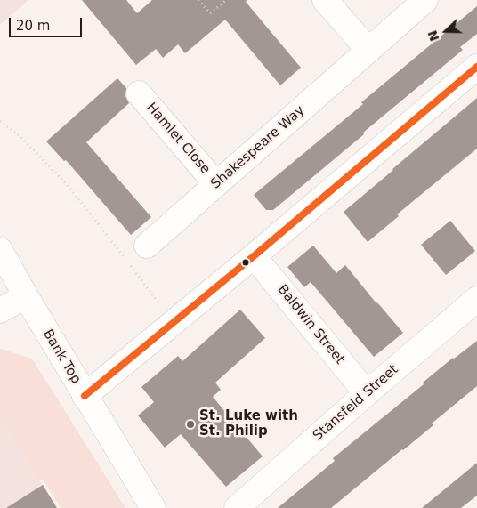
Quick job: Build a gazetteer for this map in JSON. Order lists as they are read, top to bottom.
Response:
{
  "streets": {
    "street": [
      "Hamlet Close",
      "Shakespeare Way",
      "Baldwin Street",
      "Bank Top",
      "Stansfeld Street"
    ]
  },
  "crossings": [
    ["Hamlet Close", "Shakespeare Way"],
    ["Baldwin Street", "Stansfeld Street"]
  ],
  "places": ["St. Luke with St. Philip"],
  "scale_bar": "20 m",
  "north": "left"
}
